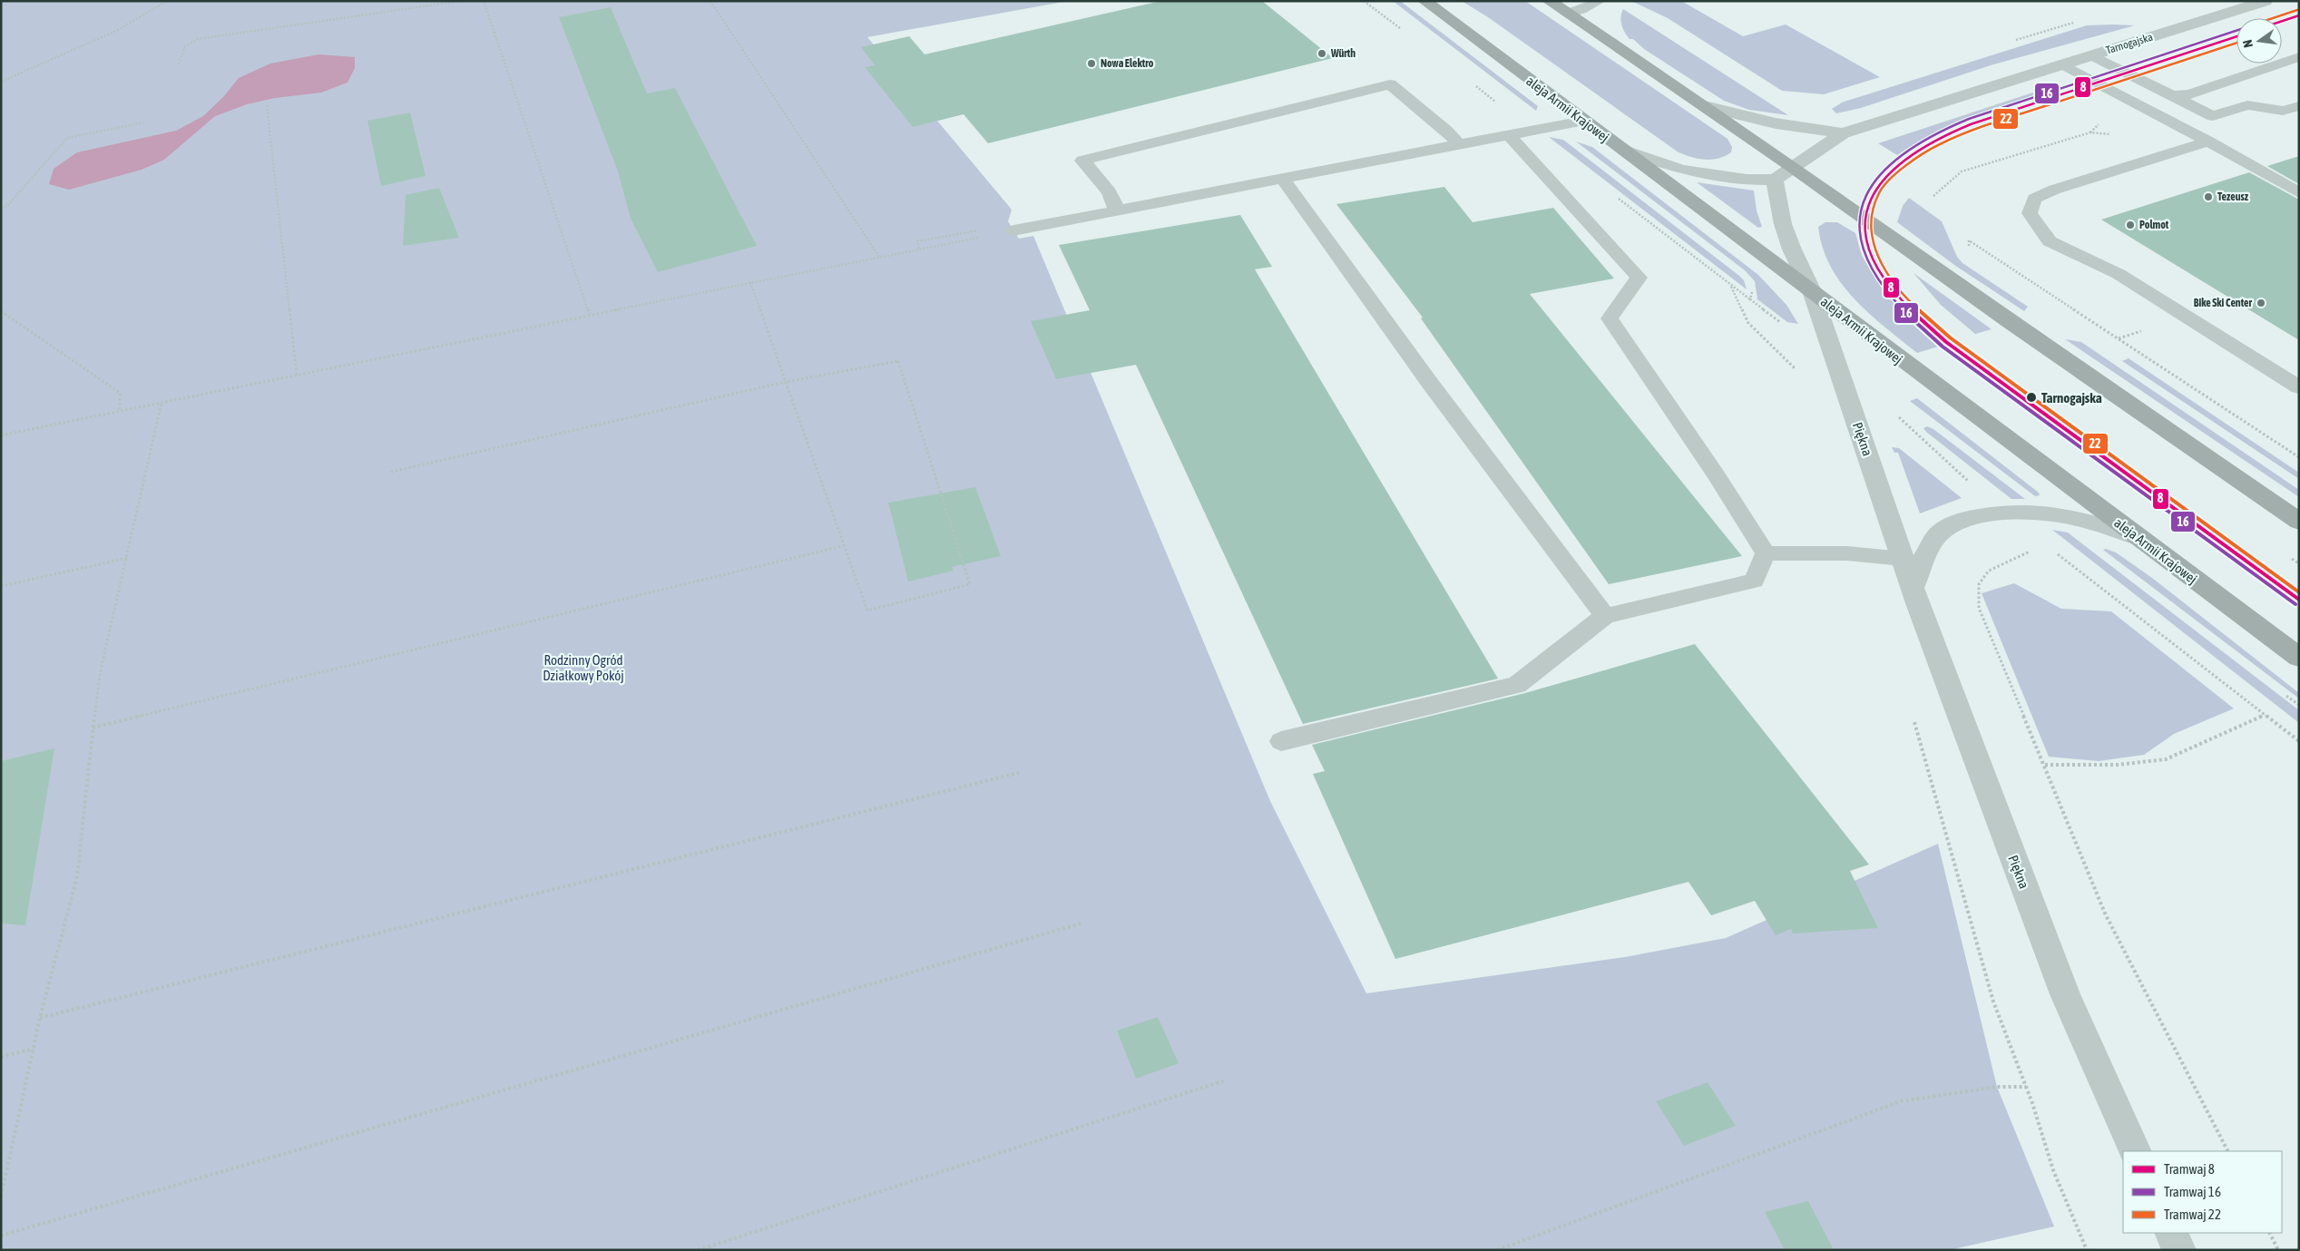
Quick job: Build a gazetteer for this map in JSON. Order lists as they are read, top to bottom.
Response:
{
  "streets": {
    "main road": ["aleja Armii Krajowej"],
    "street": ["Tarnogajska", "Piękna"]
  },
  "crossings": [
    ["Tarnogajska", "Piękna"],
    ["aleja Armii Krajowej", "Piękna"]
  ],
  "parks": ["Rodzinny Ogród Działkowy Pokój"],
  "places": [
    "Würth",
    "Nowa Elektro",
    "Tezeusz",
    "Polmot",
    "Bike Ski Center",
    "Tarnogajska"
  ],
  "lines": ["tram line 22", "tram line 8", "tram line 16"],
  "legend": ["Tramwaj 8", "Tramwaj 16", "Tramwaj 22"],
  "north": "left"
}
